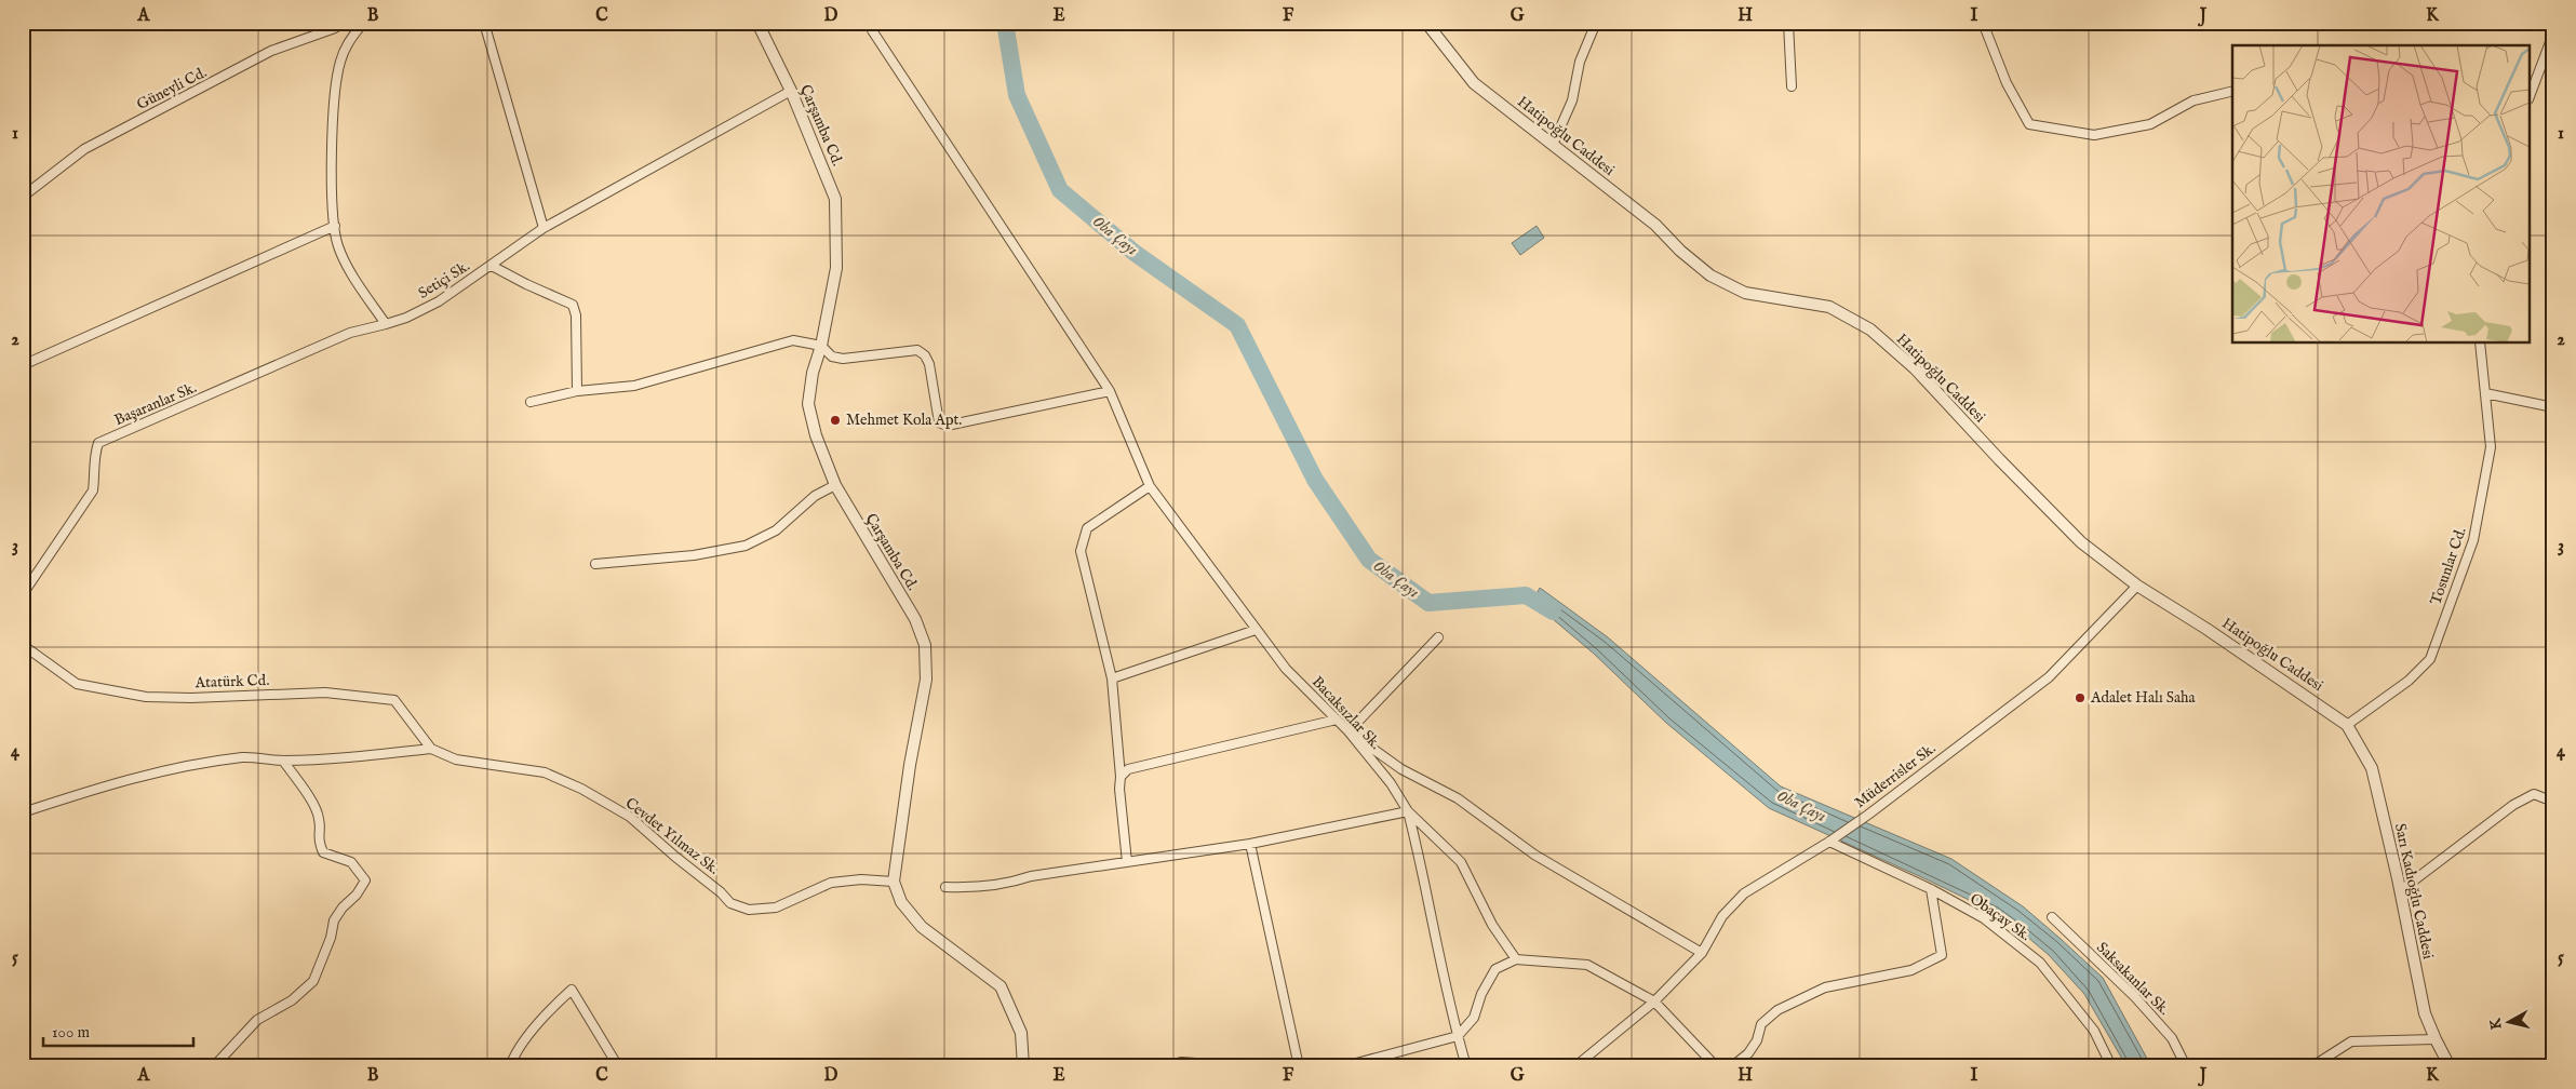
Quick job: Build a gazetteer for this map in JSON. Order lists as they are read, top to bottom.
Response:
{
  "streets": {
    "street": [
      "Güneyli Cd.",
      "Çarşamba Cd.",
      "Hatipoğlu Caddesi",
      "Setiçi Sk.",
      "Başaranlar Sk.",
      "Tosunlar Cd.",
      "Atatürk Cd.",
      "Bacaksızlar Sk.",
      "Müderrisler Sk.",
      "Cevdet Yılmaz Sk.",
      "Sarı Kadıoğlu Caddesi",
      "Obaçay Sk.",
      "Saksakanlar Sk."
    ]
  },
  "crossings": [
    ["Çarşamba Cd.", "Setiçi Sk."],
    ["Çarşamba Cd.", "Cevdet Yılmaz Sk."],
    ["Hatipoğlu Caddesi", "Tosunlar Cd."],
    ["Hatipoğlu Caddesi", "Müderrisler Sk."],
    ["Hatipoğlu Caddesi", "Sarı Kadıoğlu Caddesi"],
    ["Setiçi Sk.", "Başaranlar Sk."],
    ["Tosunlar Cd.", "Sarı Kadıoğlu Caddesi"],
    ["Atatürk Cd.", "Cevdet Yılmaz Sk."],
    ["Müderrisler Sk.", "Obaçay Sk."]
  ],
  "water": ["Oba Çayı"],
  "places": ["Mehmet Kola Apt.", "Adalet Halı Saha"],
  "scale_bar": "100 m",
  "north": "left",
  "grid": {
    "columns": [
      "A",
      "B",
      "C",
      "D",
      "E",
      "F",
      "G",
      "H",
      "I",
      "J",
      "K"
    ],
    "rows": [
      "1",
      "2",
      "3",
      "4",
      "5"
    ]
  }
}
